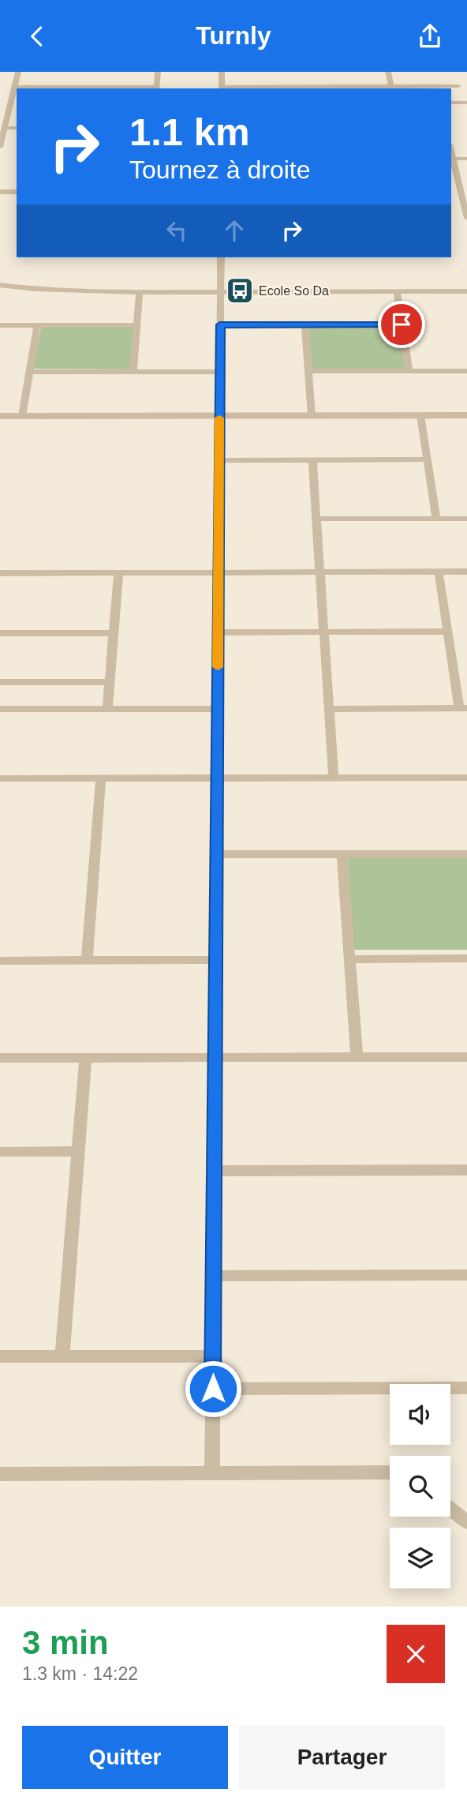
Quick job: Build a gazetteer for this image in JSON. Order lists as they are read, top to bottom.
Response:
{
  "places": {
    "bus stop": ["Ecole So Da"]
  },
  "page": {
    "header": "Turnly",
    "turn": ["1.1 km", "Tournez à droite"],
    "heading": ["3 min", "1.3 km · 14:22"],
    "buttons": ["Quitter", "Partager"]
  }
}
